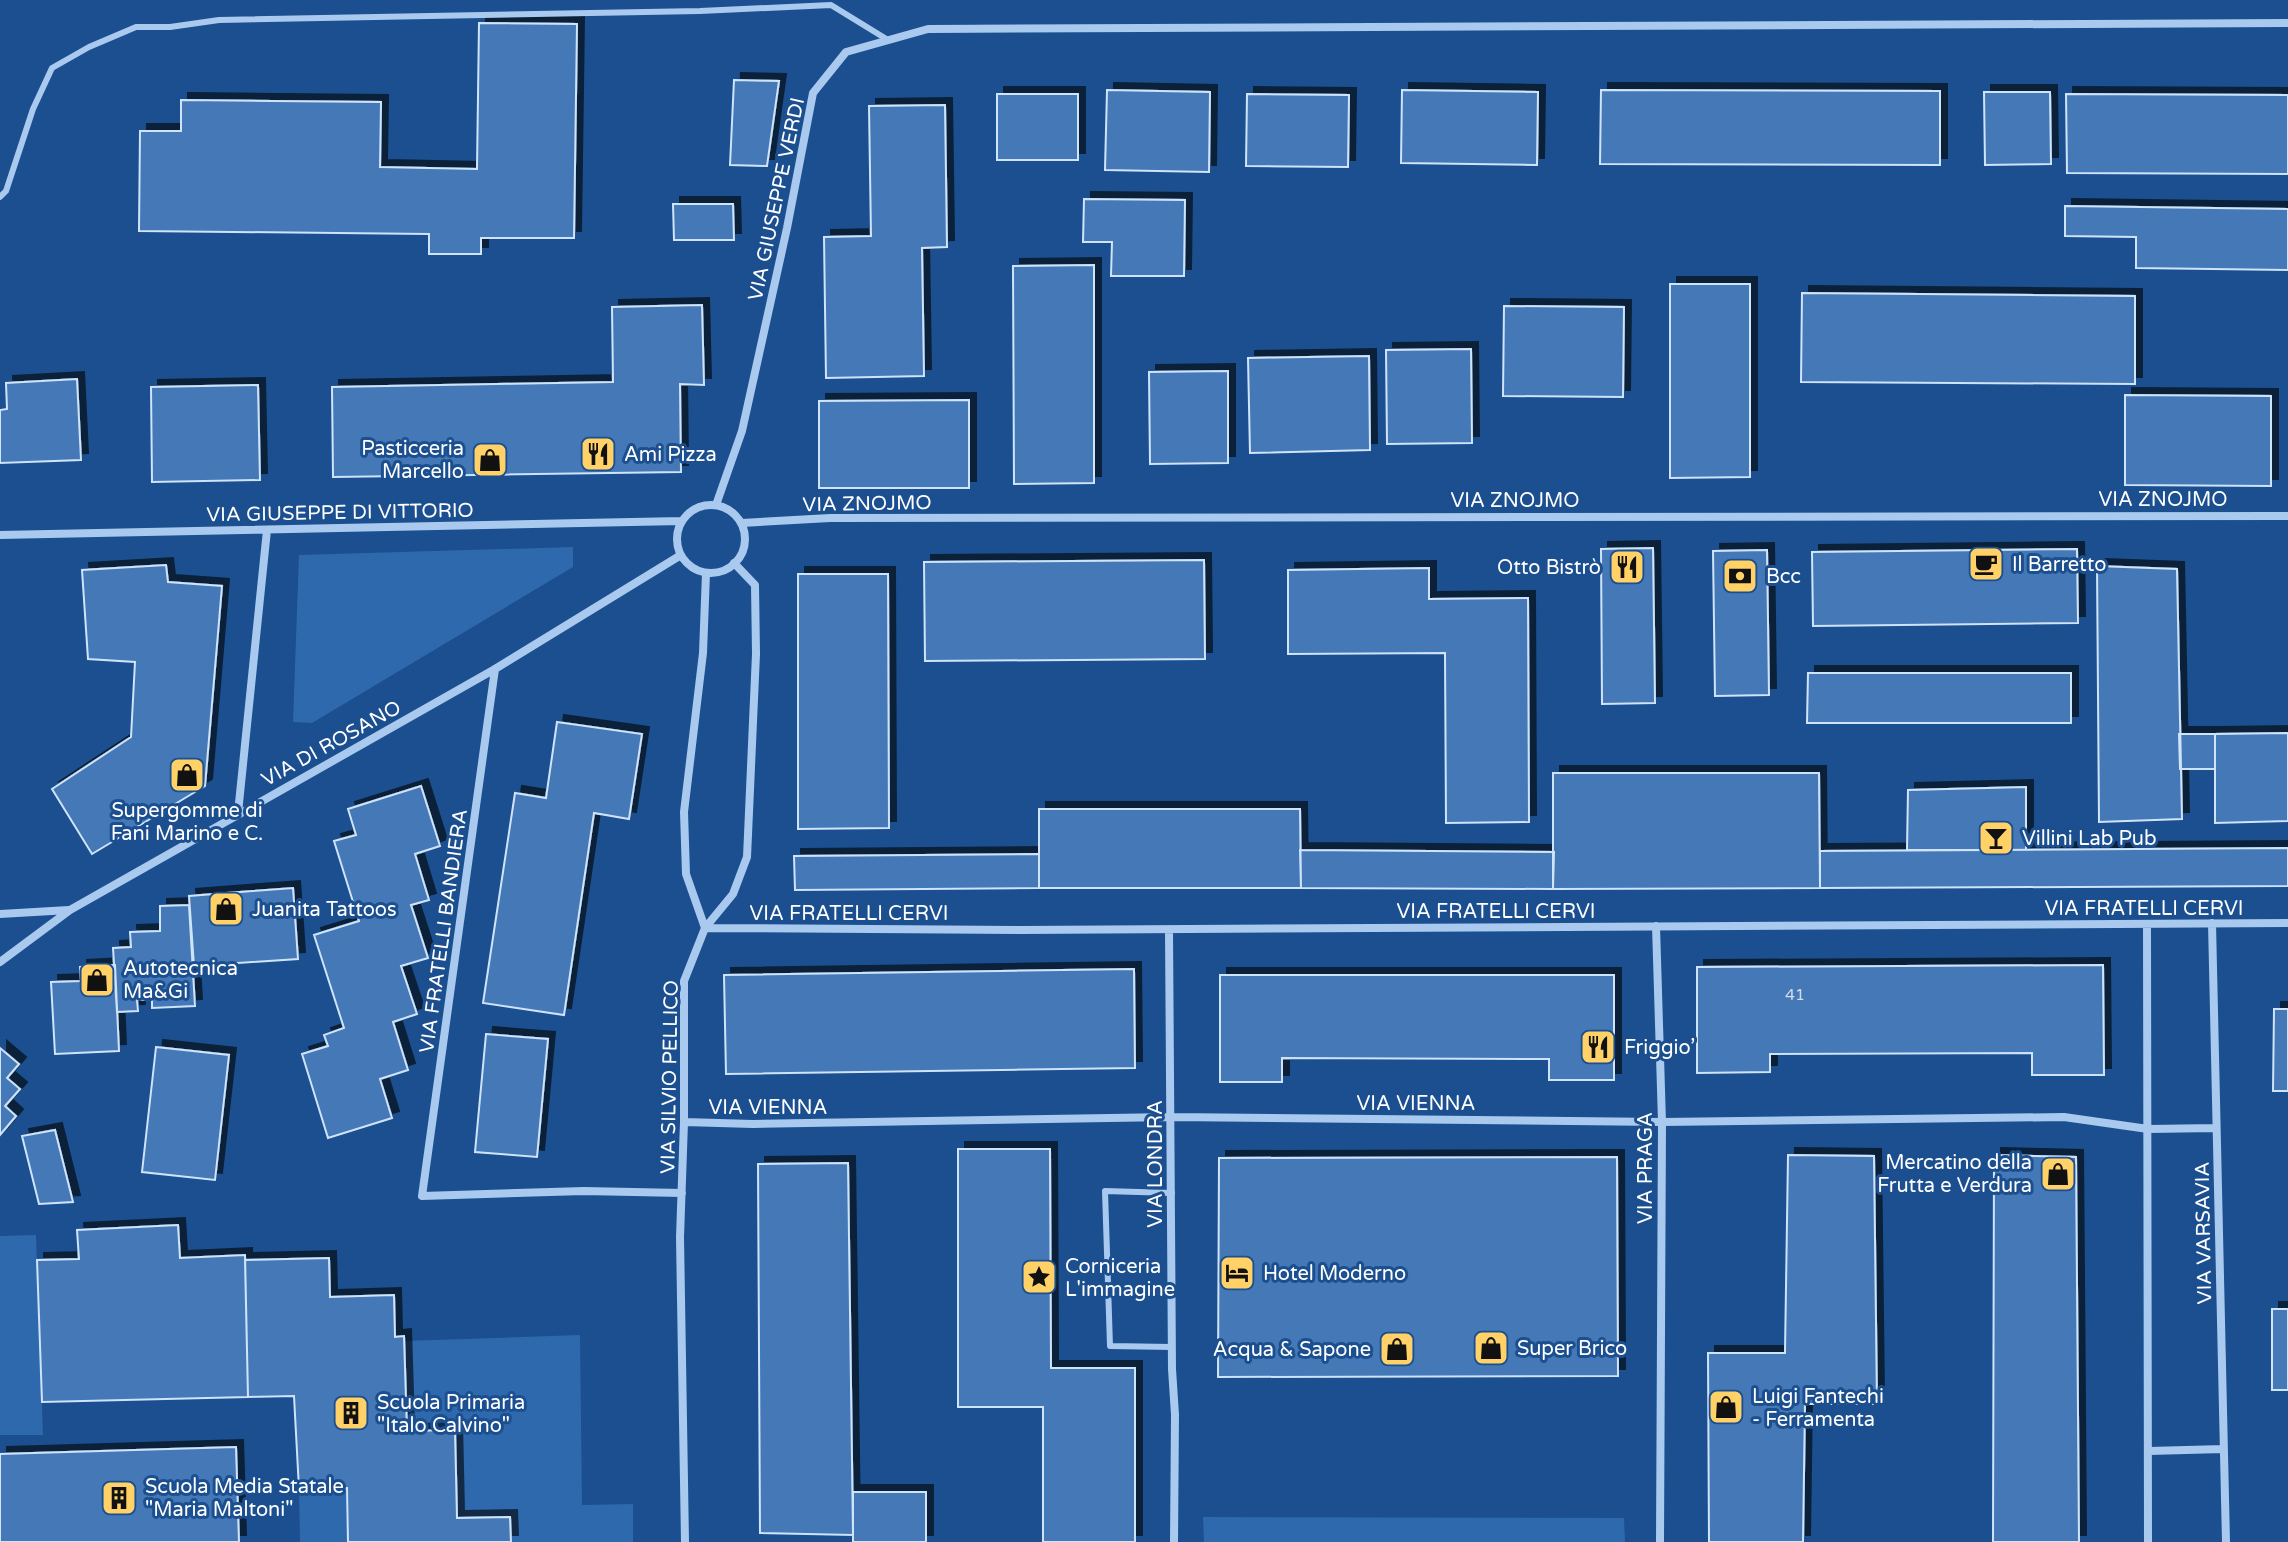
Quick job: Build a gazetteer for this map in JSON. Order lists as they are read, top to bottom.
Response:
{
  "streets": {
    "street": [
      "VIA GIUSEPPE VERDI",
      "VIA ZNOJMO",
      "VIA GIUSEPPE DI VITTORIO",
      "VIA DI ROSANO",
      "VIA FRATELLI CERVI",
      "VIA FRATELLI BANDIERA",
      "VIA SILVIO PELLICO",
      "VIA VIENNA",
      "VIA LONDRA",
      "VIA PRAGA",
      "VIA VARSAVIA"
    ]
  },
  "crossings": [
    ["VIA GIUSEPPE VERDI", "VIA ZNOJMO"],
    ["VIA GIUSEPPE VERDI", "VIA GIUSEPPE DI VITTORIO"],
    ["VIA GIUSEPPE VERDI", "VIA DI ROSANO"],
    ["VIA GIUSEPPE VERDI", "VIA SILVIO PELLICO"],
    ["VIA ZNOJMO", "VIA GIUSEPPE DI VITTORIO"],
    ["VIA ZNOJMO", "VIA DI ROSANO"],
    ["VIA ZNOJMO", "VIA SILVIO PELLICO"],
    ["VIA GIUSEPPE DI VITTORIO", "VIA DI ROSANO"],
    ["VIA GIUSEPPE DI VITTORIO", "VIA SILVIO PELLICO"],
    ["VIA DI ROSANO", "VIA FRATELLI BANDIERA"],
    ["VIA DI ROSANO", "VIA SILVIO PELLICO"],
    ["VIA FRATELLI CERVI", "VIA SILVIO PELLICO"],
    ["VIA FRATELLI CERVI", "VIA LONDRA"],
    ["VIA FRATELLI CERVI", "VIA PRAGA"],
    ["VIA FRATELLI CERVI", "VIA VARSAVIA"],
    ["VIA FRATELLI BANDIERA", "VIA SILVIO PELLICO"],
    ["VIA SILVIO PELLICO", "VIA VIENNA"],
    ["VIA VIENNA", "VIA LONDRA"],
    ["VIA VIENNA", "VIA PRAGA"],
    ["VIA VIENNA", "VIA VARSAVIA"]
  ],
  "places": {
    "restaurant": ["Ami Pizza", "Otto Bistrò", "Friggio’"],
    "shop": [
      "Pasticceria Marcello",
      "Supergomme di Fani Marino e C.",
      "Juanita Tattoos",
      "Autotecnica Ma&Gi",
      "Mercatino della Frutta e Verdura",
      "Super Brico",
      "Acqua & Sapone",
      "Luigi Fantechi - Ferramenta"
    ],
    "cafe": ["Il Barretto"],
    "bank": ["Bcc"],
    "bar": ["Villini Lab Pub"],
    "hotel": ["Hotel Moderno"],
    "place": ["Corniceria L'immagine"],
    "building": ["Scuola Primaria \"Italo Calvino\"", "Scuola Media Statale \"Maria Maltoni\""]
  },
  "house_numbers": ["41"]
}
